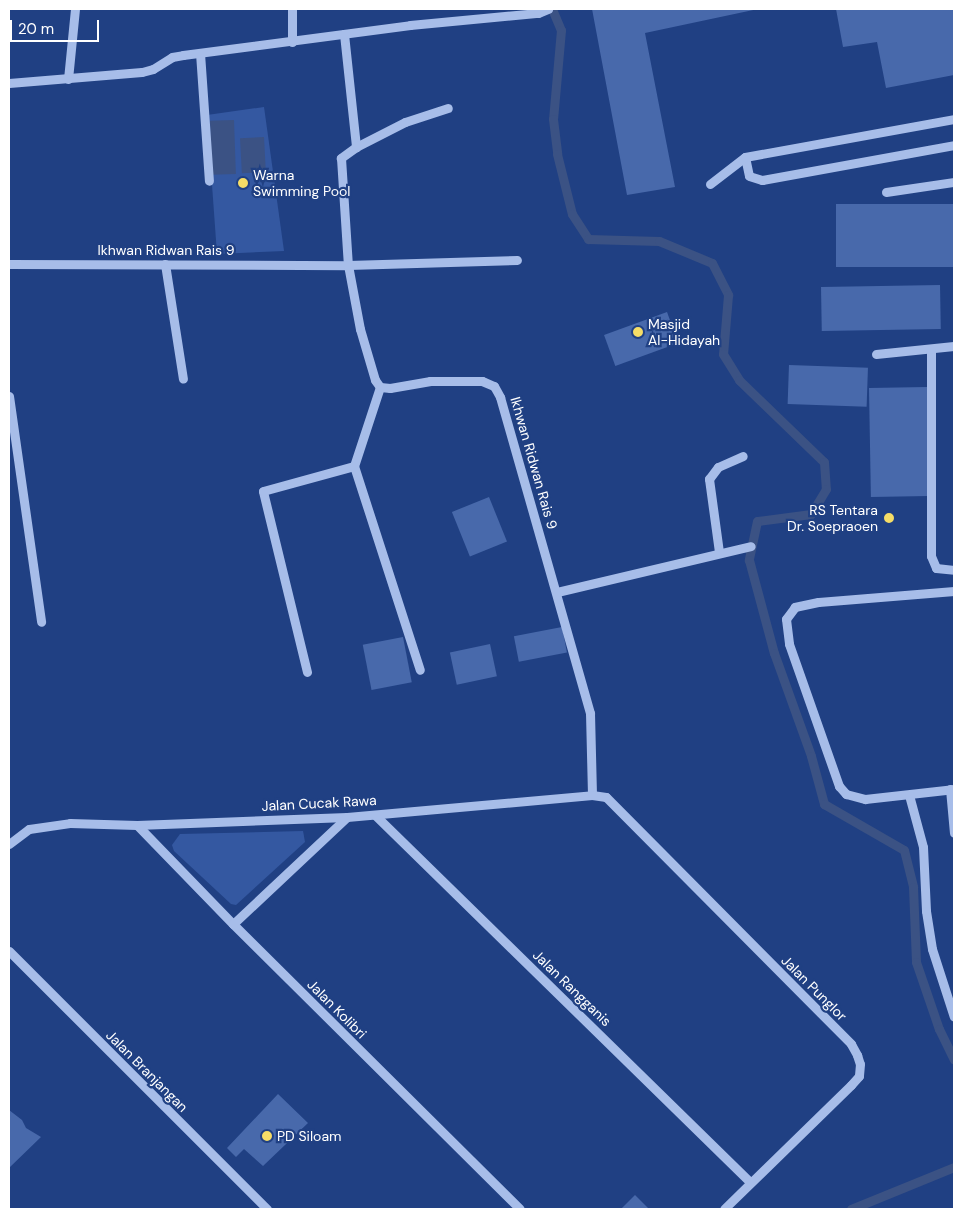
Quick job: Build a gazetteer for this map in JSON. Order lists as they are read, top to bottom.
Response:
{
  "streets": {
    "street": [
      "Ikhwan Ridwan Rais 9",
      "Jalan Cucak Rawa",
      "Jalan Rangganis",
      "Jalan Punglor",
      "Jalan Kolibri",
      "Jalan Branjangan"
    ]
  },
  "crossings": [
    ["Ikhwan Ridwan Rais 9", "Jalan Cucak Rawa"],
    ["Ikhwan Ridwan Rais 9", "Jalan Punglor"],
    ["Jalan Cucak Rawa", "Jalan Rangganis"],
    ["Jalan Cucak Rawa", "Jalan Punglor"],
    ["Jalan Cucak Rawa", "Jalan Kolibri"],
    ["Jalan Rangganis", "Jalan Punglor"]
  ],
  "places": [
    "Warna Swimming Pool",
    "Masjid Al-Hidayah",
    "RS Tentara Dr. Soepraoen",
    "PD Siloam"
  ],
  "scale_bar": "20 m"
}
